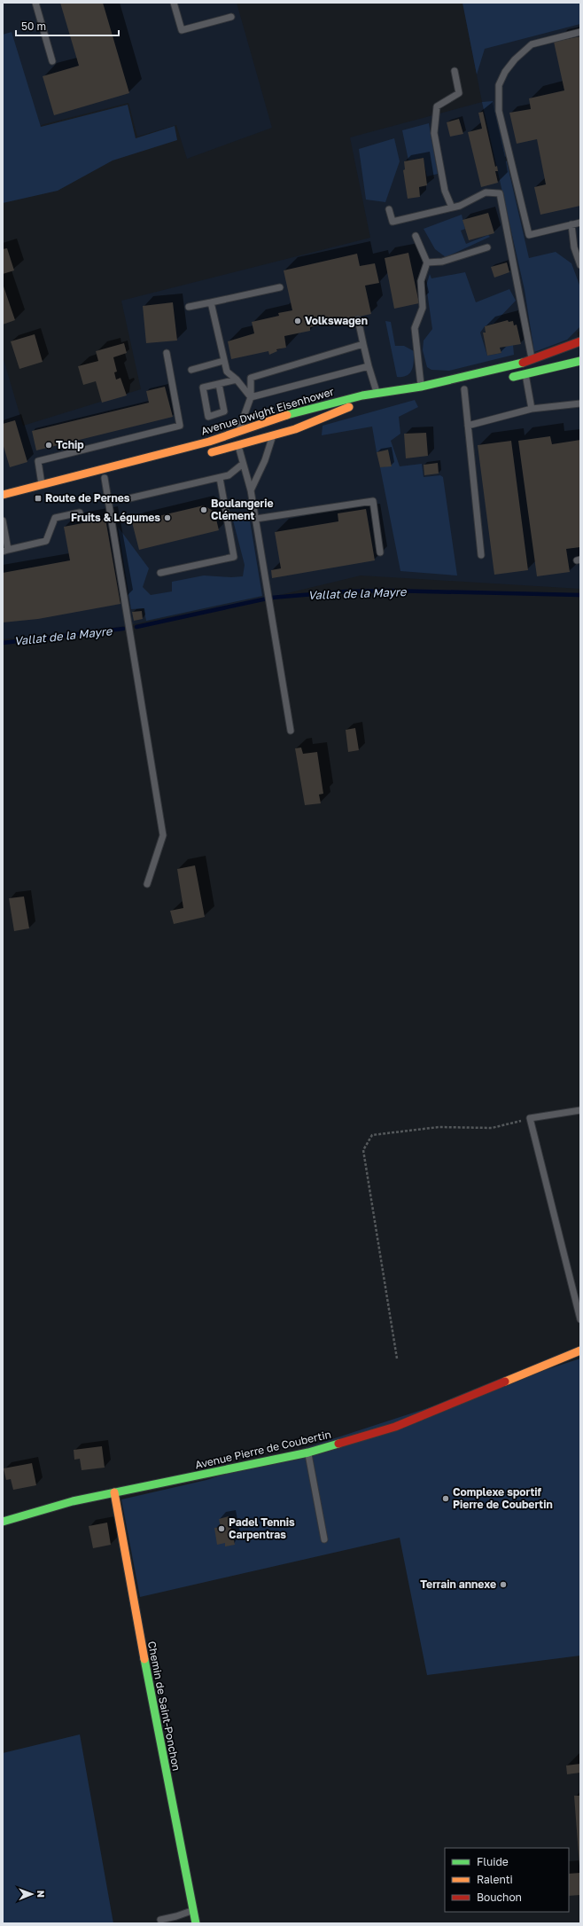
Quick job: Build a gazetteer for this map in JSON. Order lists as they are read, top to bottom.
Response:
{
  "streets": {
    "street": ["Avenue Dwight Eisenhower", "Avenue Pierre de Coubertin", "Chemin de Saint-Ponchon"]
  },
  "crossings": [
    ["Avenue Pierre de Coubertin", "Chemin de Saint-Ponchon"]
  ],
  "water": ["Vallat de la Mayre"],
  "places": {
    "other": [
      "Volkswagen",
      "Tchip",
      "Boulangerie Clément",
      "Fruits & Légumes",
      "Complexe sportif Pierre de Coubertin",
      "Padel Tennis Carpentras",
      "Terrain annexe"
    ],
    "transit": ["Route de Pernes"]
  },
  "legend": ["Fluide", "Ralenti", "Bouchon"],
  "scale_bar": "50 m",
  "north": "right"
}
